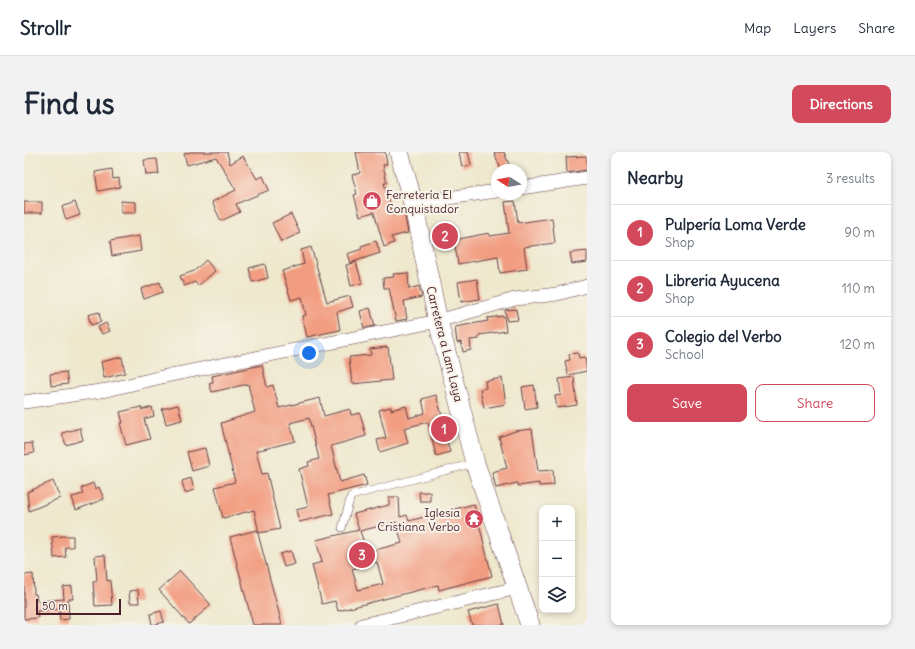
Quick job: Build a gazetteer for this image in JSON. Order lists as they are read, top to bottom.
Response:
{
  "streets": {
    "main road": ["Carretera a Lam Laya"]
  },
  "places": {
    "shop": ["Ferretería El Conquistador"],
    "temple": ["Iglesia Cristiana Verbo"]
  },
  "scale_bar": "50 m",
  "north": "left",
  "page": {
    "header": "Strollr",
    "nav": ["Map", "Layers", "Share"],
    "buttons": [
      "Directions",
      ["Save", "Share"]
    ],
    "title": "Find us",
    "heading": ["Nearby", "3 results"],
    "list": [
      {
        "mark": "1",
        "name": "Pulpería Loma Verde",
        "note": "Shop",
        "value": "90 m"
      },
      {
        "mark": "2",
        "name": "Libreria Ayucena",
        "note": "Shop",
        "value": "110 m"
      },
      {
        "mark": "3",
        "name": "Colegio del Verbo",
        "note": "School",
        "value": "120 m"
      }
    ],
    "pins": ["2", "1", "3"],
    "map_buttons": ["+", "−"],
    "scale": "50 m"
  }
}
